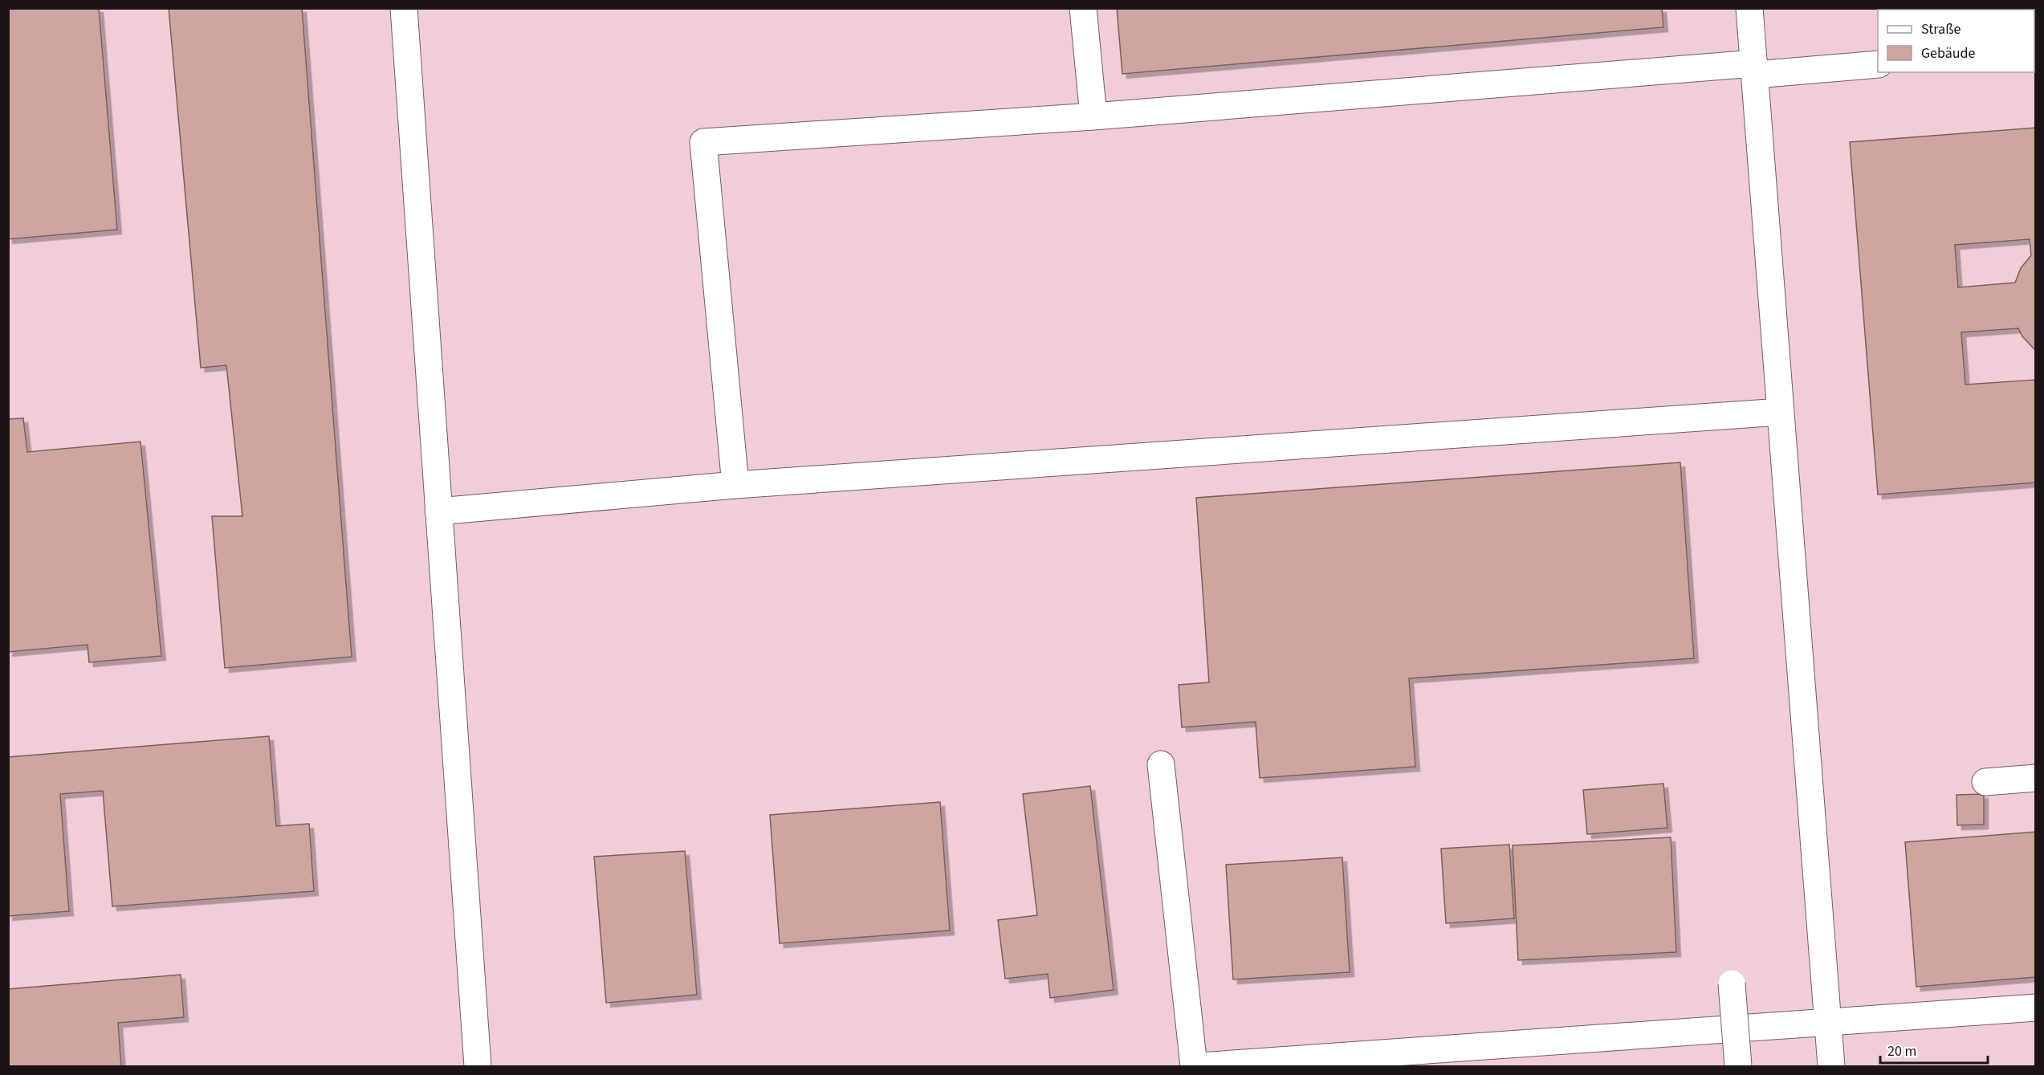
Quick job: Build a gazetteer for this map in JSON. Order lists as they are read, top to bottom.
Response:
{
  "legend": ["Straße", "Gebäude"],
  "scale_bar": "20 m"
}
